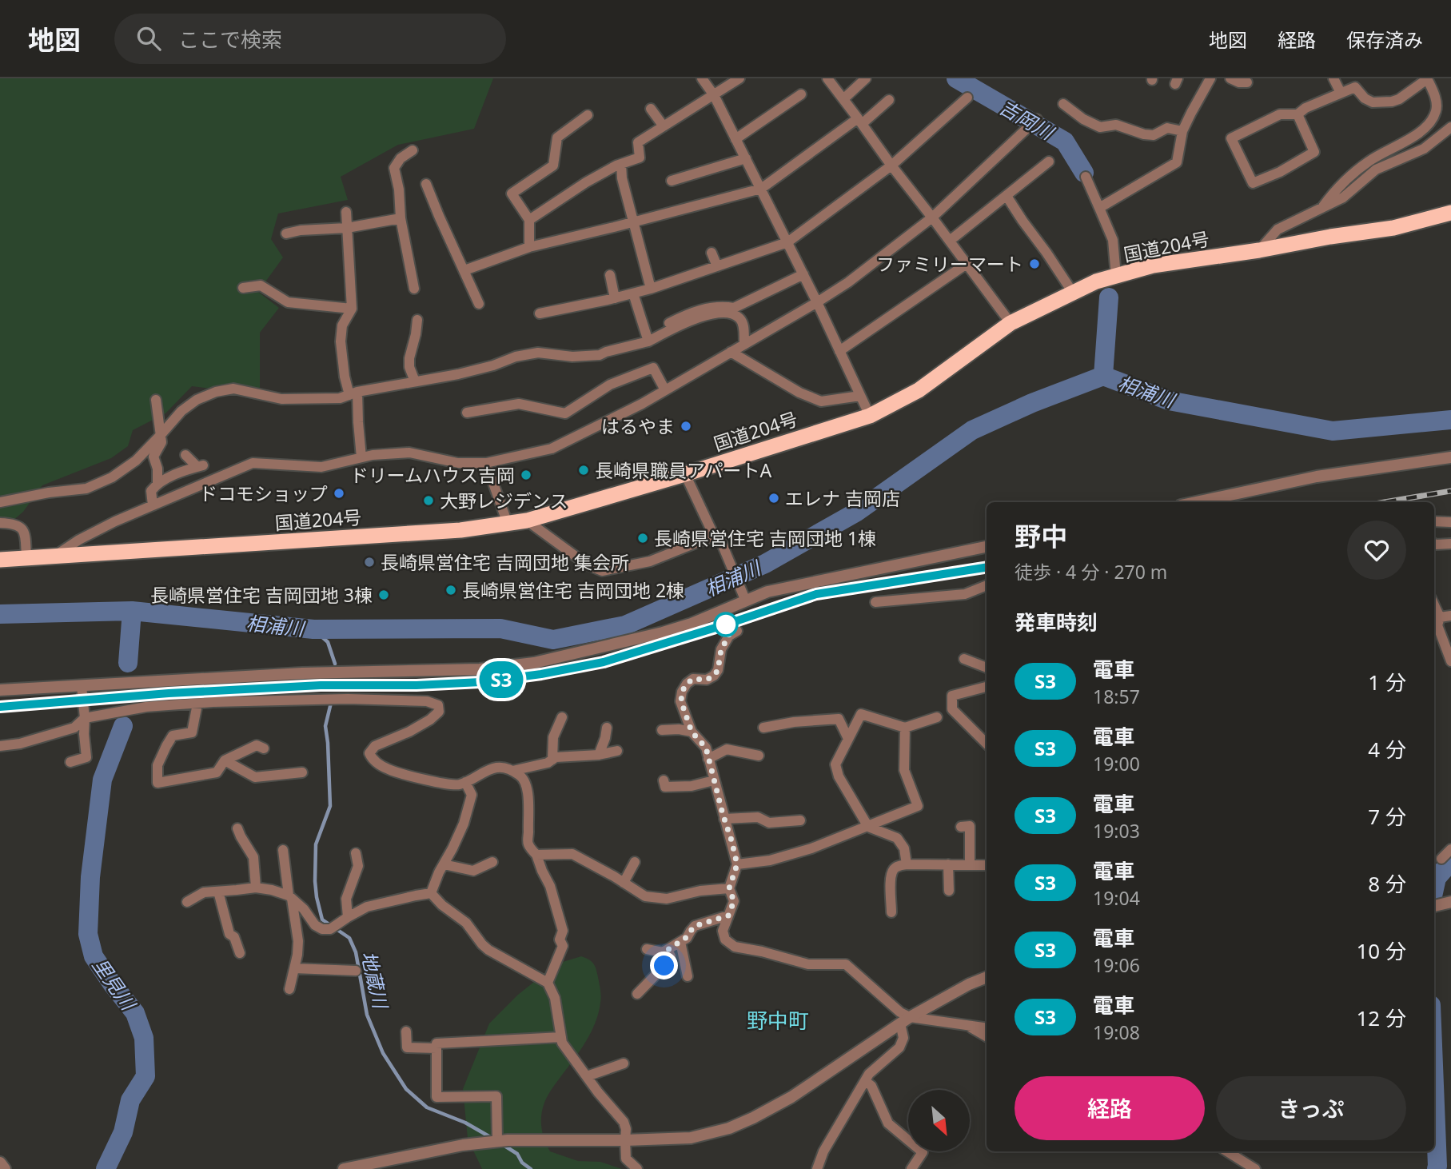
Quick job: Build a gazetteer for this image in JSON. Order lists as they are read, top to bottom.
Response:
{
  "streets": {
    "highway": ["国道204号"]
  },
  "districts": ["野中町"],
  "water": [
    "吉岡川",
    "相浦川",
    "地蔵川",
    "里見川"
  ],
  "places": [
    "ファミリーマート",
    "はるやま",
    "長崎県職員アパートA",
    "ドリームハウス吉岡",
    "ドコモショップ",
    "エレナ 吉岡店",
    "大野レジデンス",
    "長崎県営住宅 吉岡団地 1棟",
    "長崎県営住宅 吉岡団地 集会所",
    "長崎県営住宅 吉岡団地 2棟",
    "長崎県営住宅 吉岡団地 3棟"
  ],
  "north": "bottom right",
  "page": {
    "header": "地図",
    "search": "ここで検索",
    "nav": ["地図", "経路", "保存済み"],
    "on_map": "S3",
    "heading": [
      ["野中", "徒歩 · 4 分 · 270 m"],
      "発車時刻"
    ],
    "list": [
      {
        "mark": "S3",
        "name": "電車",
        "note": "18:57",
        "value": "1 分"
      },
      {
        "mark": "S3",
        "name": "電車",
        "note": "19:00",
        "value": "4 分"
      },
      {
        "mark": "S3",
        "name": "電車",
        "note": "19:03",
        "value": "7 分"
      },
      {
        "mark": "S3",
        "name": "電車",
        "note": "19:04",
        "value": "8 分"
      },
      {
        "mark": "S3",
        "name": "電車",
        "note": "19:06",
        "value": "10 分"
      },
      {
        "mark": "S3",
        "name": "電車",
        "note": "19:08",
        "value": "12 分"
      }
    ],
    "buttons": ["経路", "きっぷ"]
  }
}
